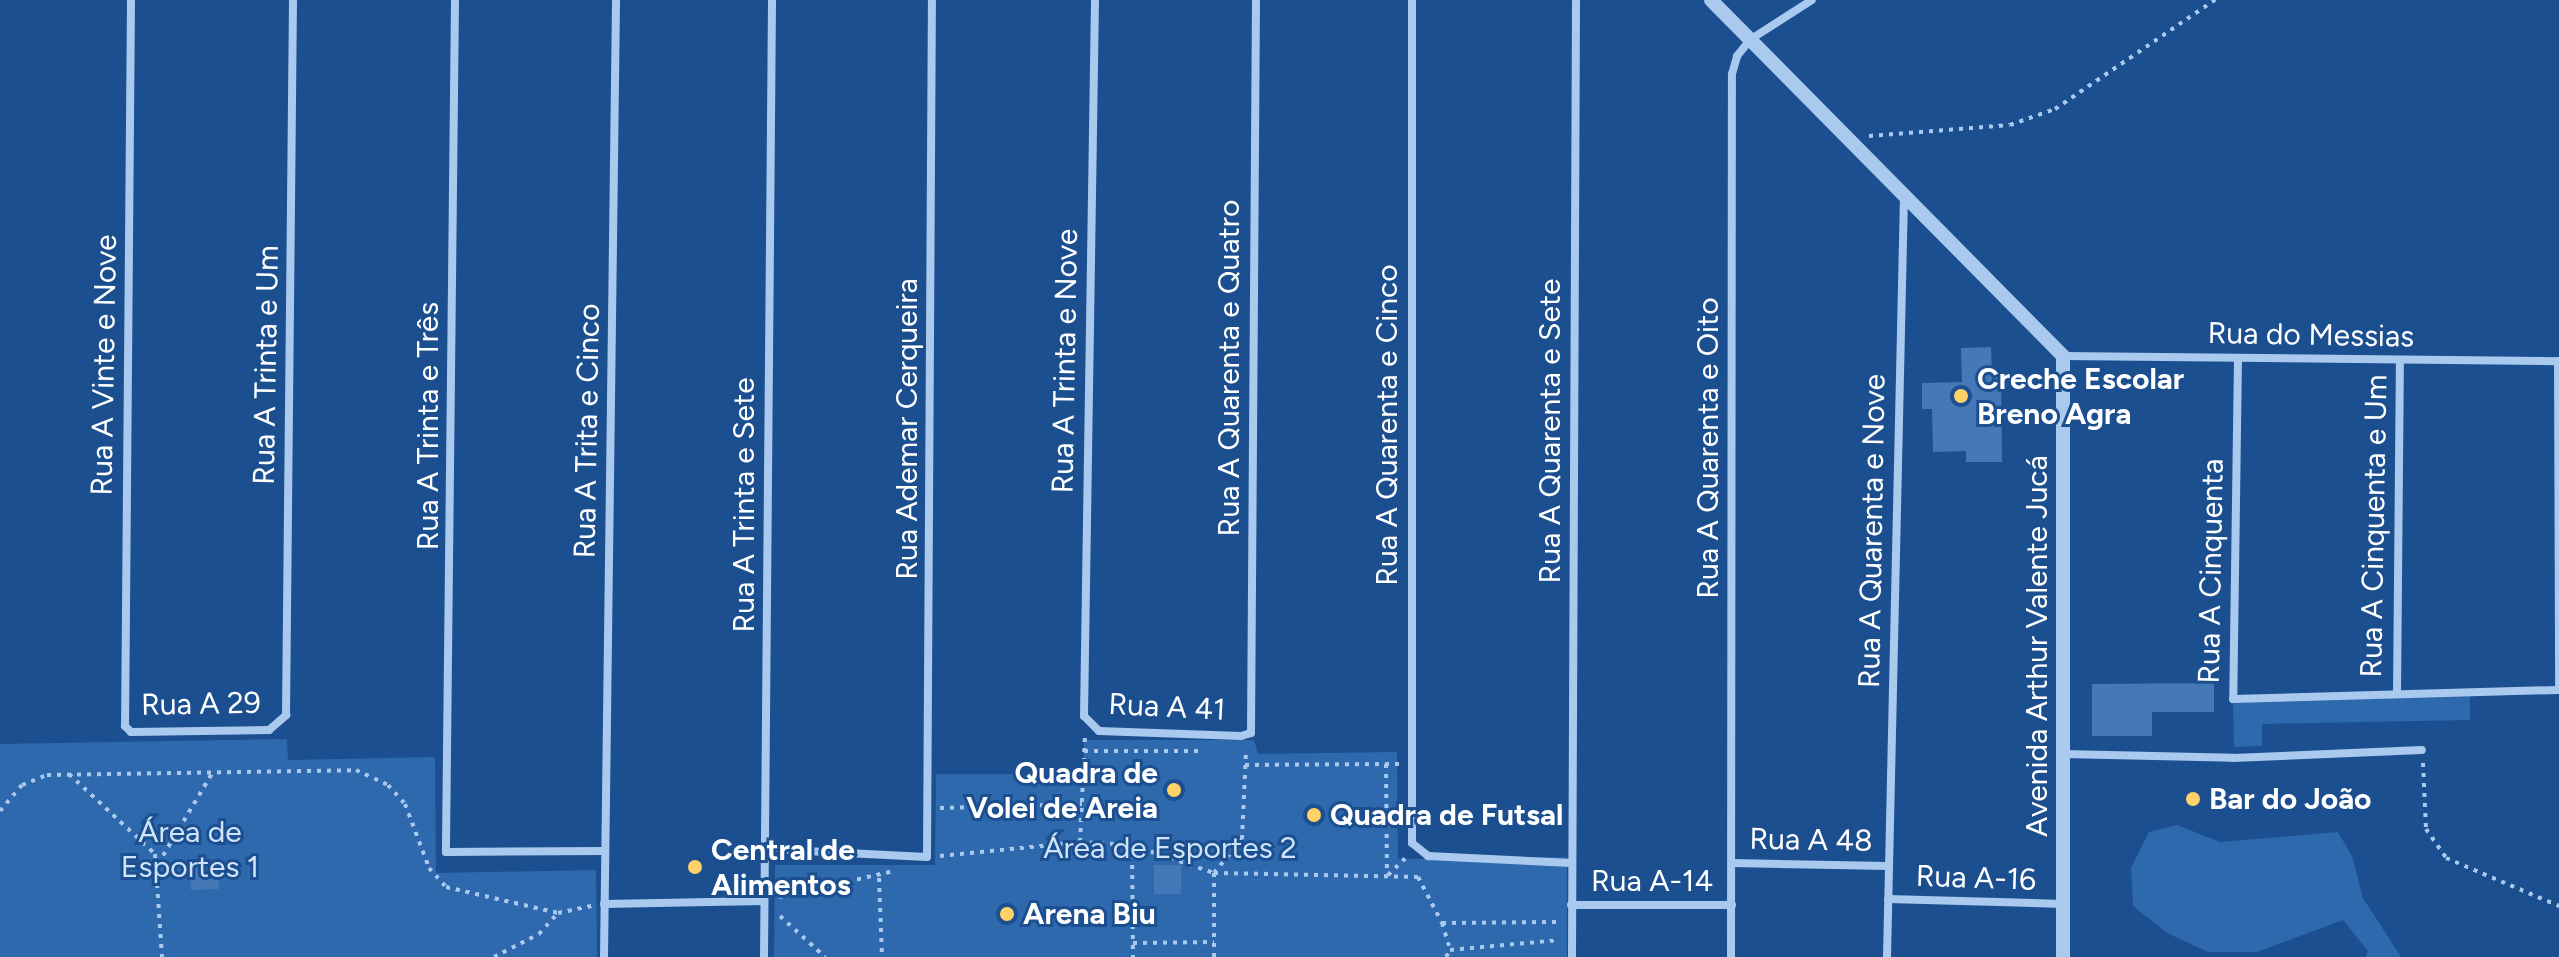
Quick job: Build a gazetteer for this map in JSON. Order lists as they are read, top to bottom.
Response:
{
  "streets": {
    "street": [
      "Rua do Messias",
      "Rua A Trinta e Nove",
      "Rua A Vinte e Nove",
      "Rua A Trinta e Um",
      "Rua A Quarenta e Quatro",
      "Rua A Quarenta e Cinco",
      "Rua A Trinta e Três",
      "Rua Ademar Cerqueira",
      "Rua A Trita e Cinco",
      "Rua A Quarenta e Sete",
      "Rua A Quarenta e Oito",
      "Rua A Trinta e Sete",
      "Rua A Cinquenta e Um",
      "Rua A Quarenta e Nove",
      "Rua A Cinquenta",
      "Avenida Arthur Valente Jucá",
      "Rua A 29",
      "Rua A 41",
      "Rua A 48",
      "Rua A-16",
      "Rua A-14"
    ]
  },
  "crossings": [
    ["Rua do Messias", "Rua A Cinquenta e Um"],
    ["Rua do Messias", "Rua A Cinquenta"],
    ["Rua do Messias", "Avenida Arthur Valente Jucá"],
    ["Rua A Trinta e Nove", "Rua A 41"],
    ["Rua A Vinte e Nove", "Rua A 29"],
    ["Rua A Trinta e Um", "Rua A 29"],
    ["Rua A Quarenta e Quatro", "Rua A 41"],
    ["Rua A Trinta e Três", "Rua A Trita e Cinco"],
    ["Rua A Quarenta e Sete", "Rua A-14"],
    ["Rua A Quarenta e Oito", "Rua A 48"],
    ["Rua A Quarenta e Oito", "Rua A-14"],
    ["Rua A Cinquenta e Um", "Rua A Cinquenta"],
    ["Rua A Quarenta e Nove", "Rua A 48"],
    ["Rua A Quarenta e Nove", "Rua A-16"],
    ["Avenida Arthur Valente Jucá", "Rua A-16"]
  ],
  "parks": ["Área de Esportes 1", "Área de Esportes 2"],
  "places": [
    "Creche Escolar Breno Agra",
    "Quadra de Volei de Areia",
    "Bar do João",
    "Quadra de Futsal",
    "Central de Alimentos",
    "Arena Biu"
  ]
}
